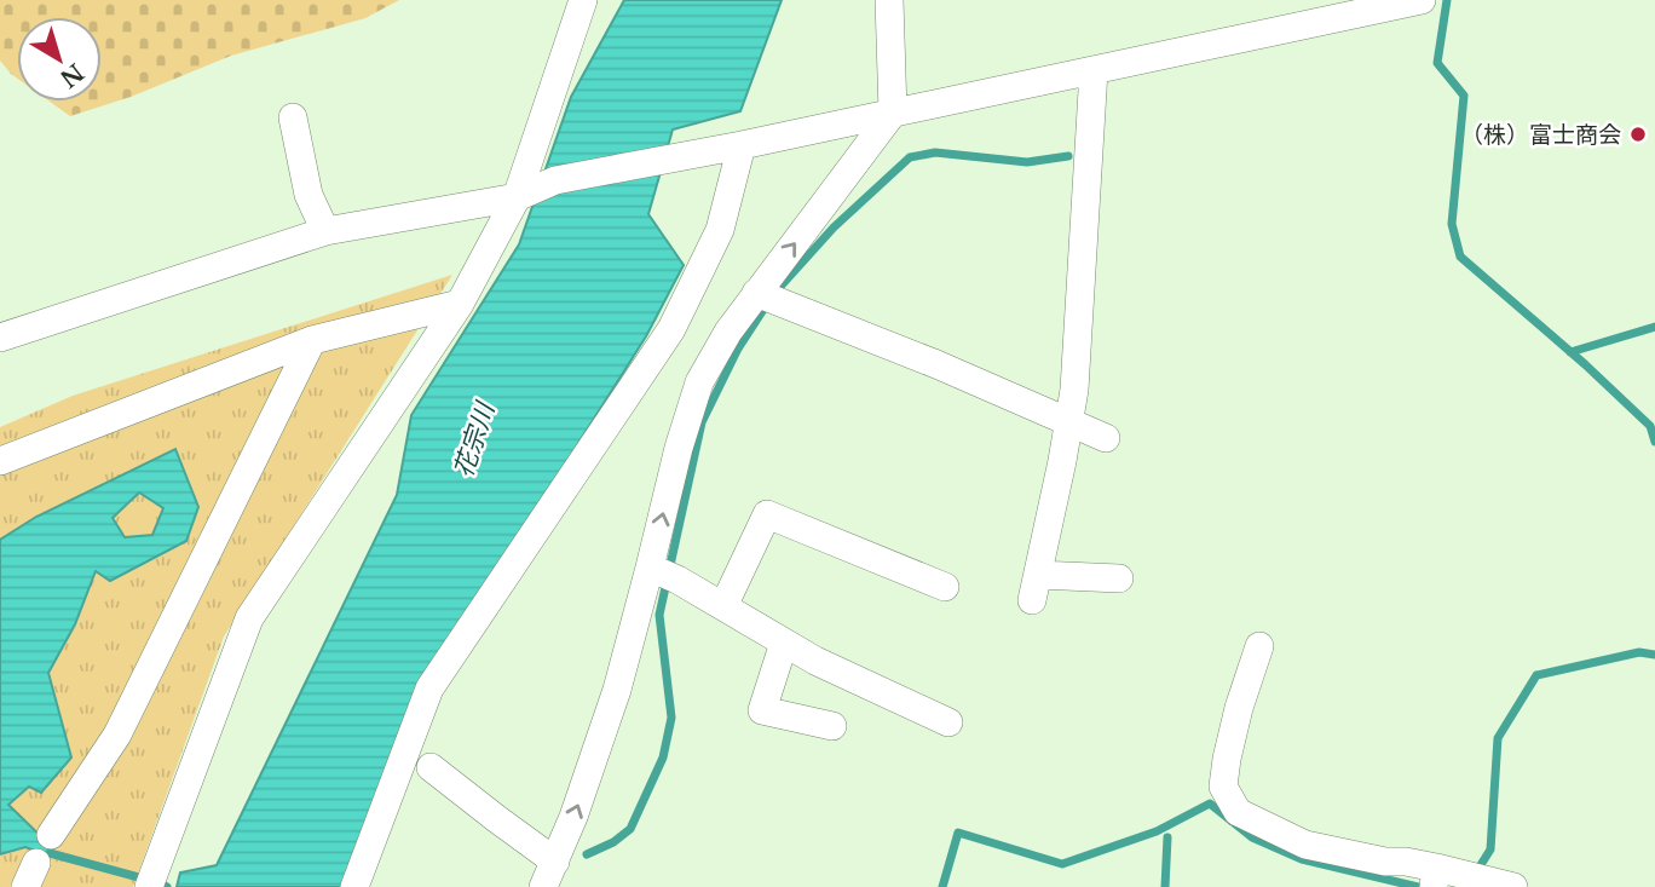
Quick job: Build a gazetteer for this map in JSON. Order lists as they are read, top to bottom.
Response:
{
  "water": ["花宗川"],
  "places": ["（株）富士商会"],
  "north": "bottom right"
}
